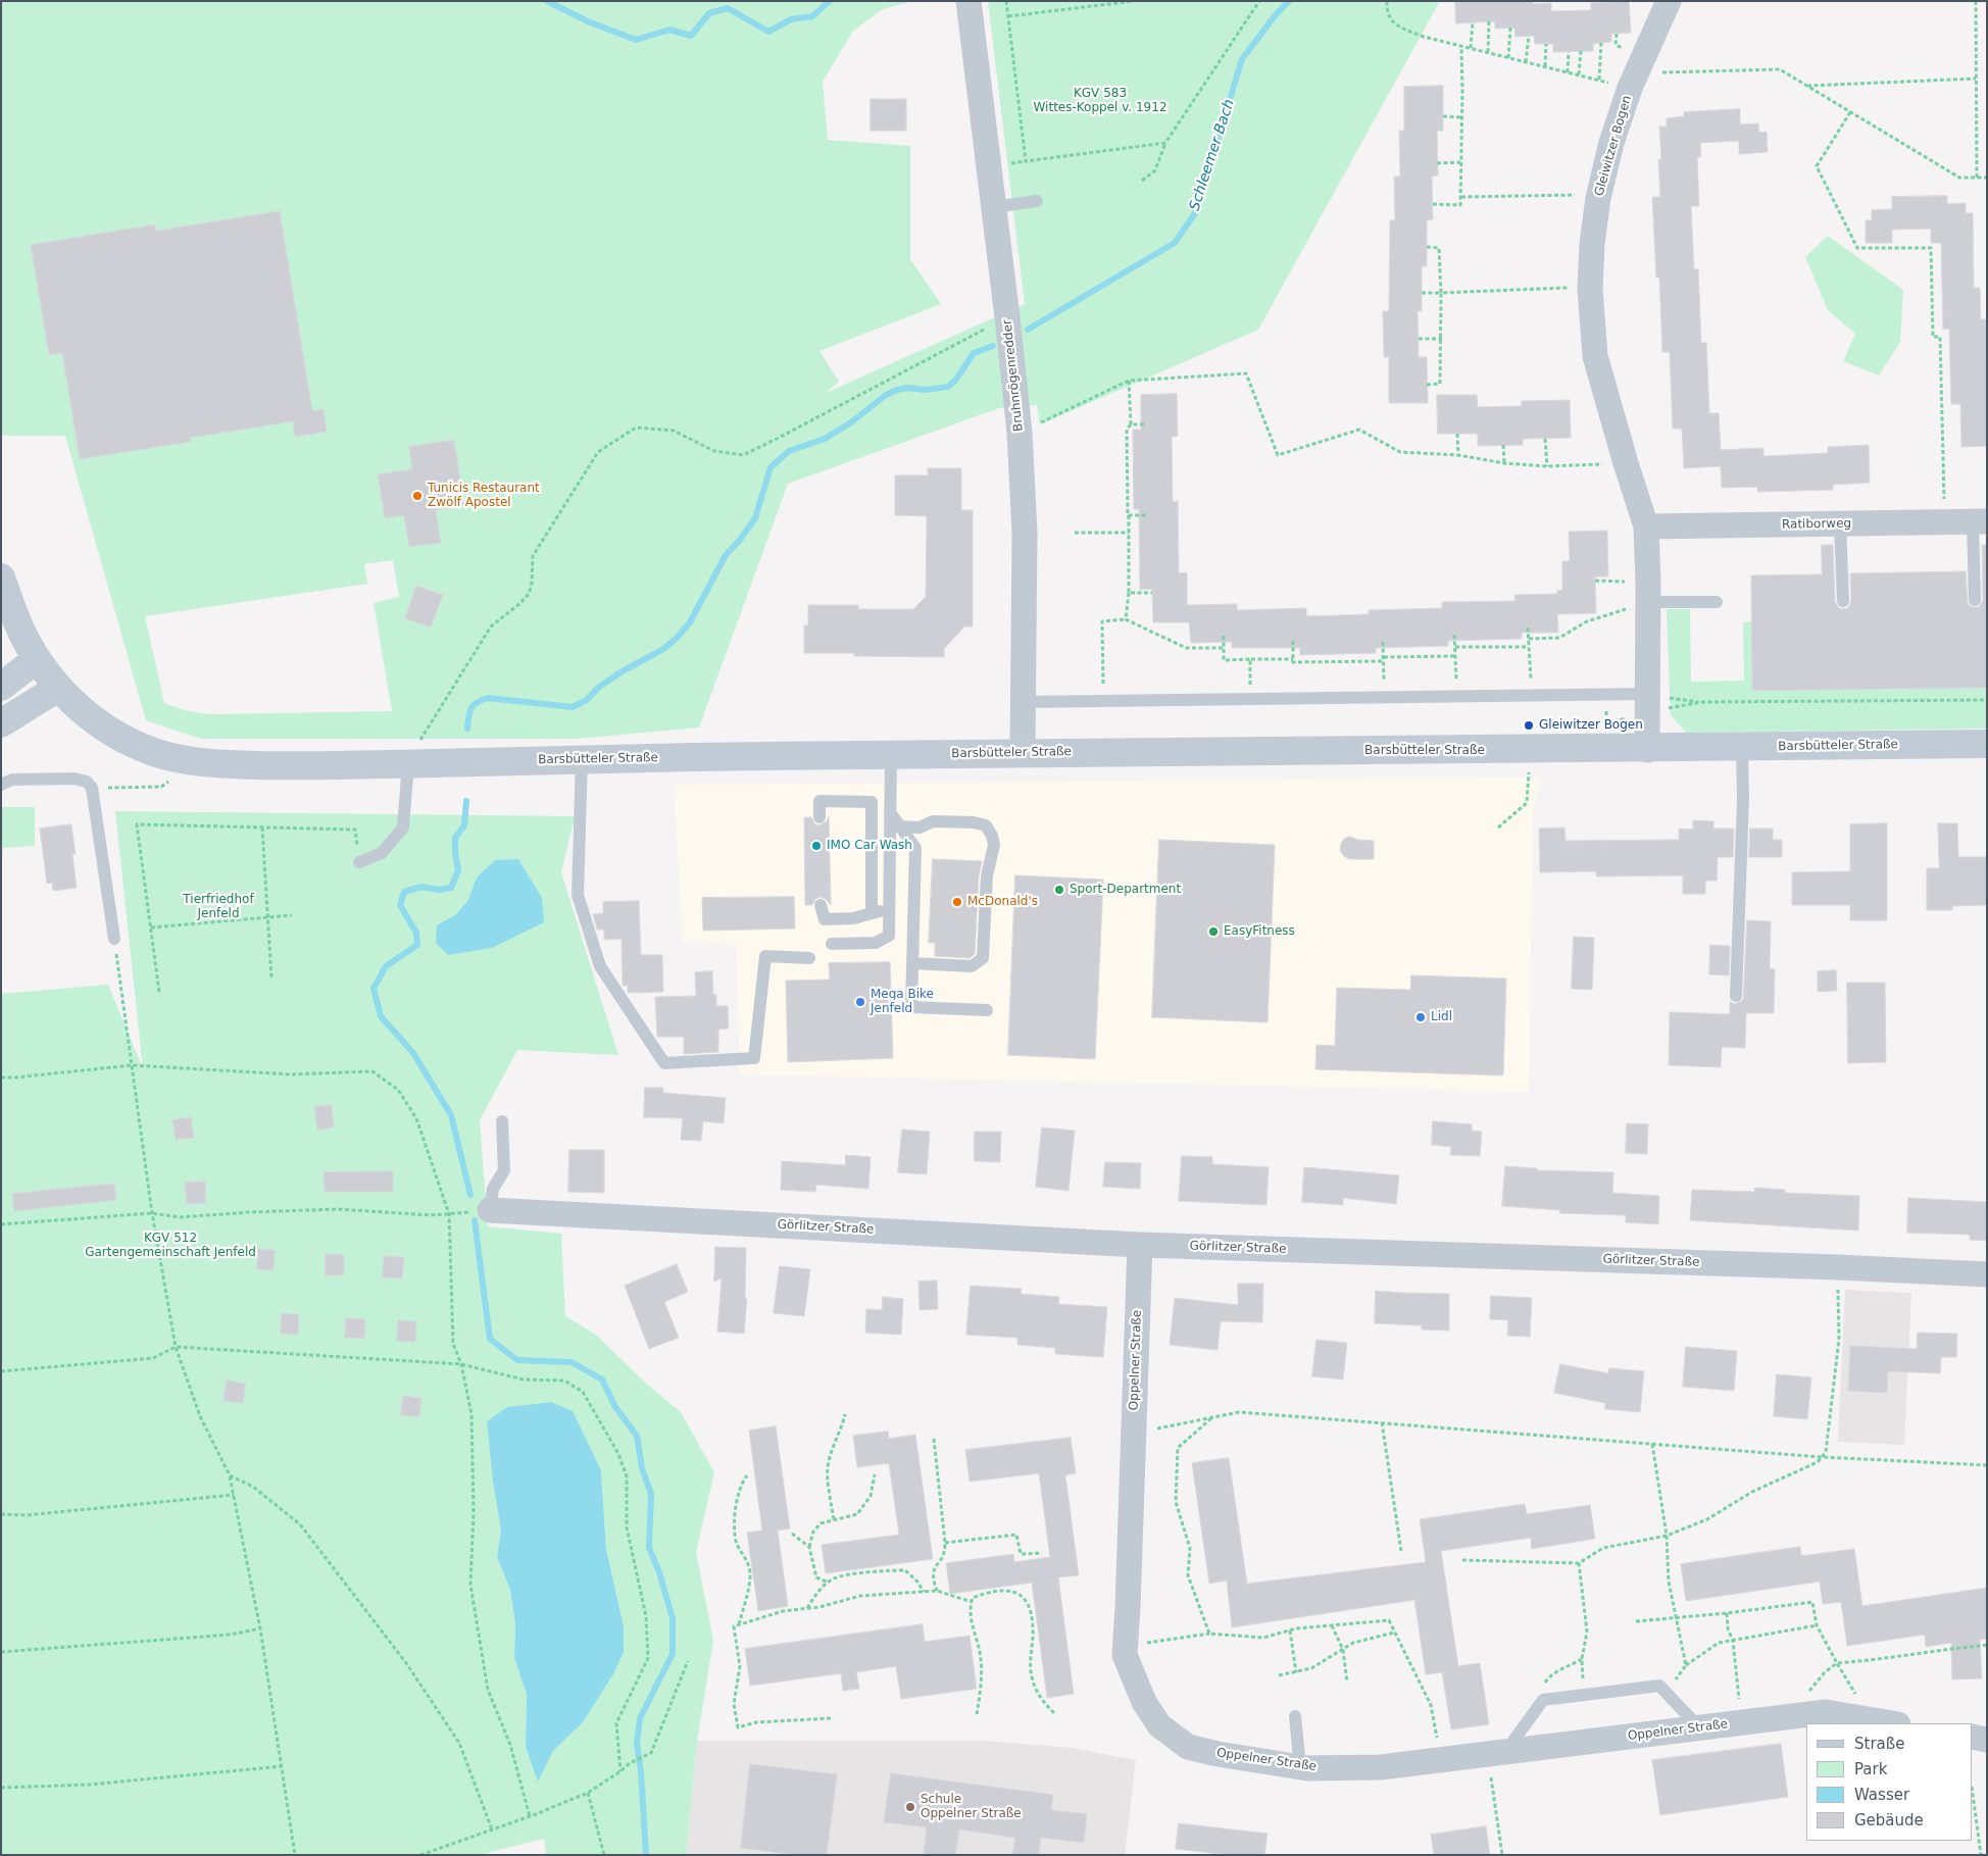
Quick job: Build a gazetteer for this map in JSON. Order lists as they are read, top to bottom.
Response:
{
  "streets": {
    "main road": ["Barsbütteler Straße"],
    "street": [
      "Gleiwitzer Bogen",
      "Bruhnrögenredder",
      "Ratiborweg",
      "Görlitzer Straße",
      "Oppelner Straße"
    ]
  },
  "crossings": [
    ["Gleiwitzer Bogen", "Ratiborweg"],
    ["Gleiwitzer Bogen", "Barsbütteler Straße"],
    ["Bruhnrögenredder", "Barsbütteler Straße"],
    ["Görlitzer Straße", "Oppelner Straße"]
  ],
  "water": ["Schleemer Bach"],
  "parks": ["KGV 583 Wittes-Koppel v. 1912", "Tierfriedhof Jenfeld", "KGV 512 Gartengemeinschaft Jenfeld"],
  "places": [
    "Tunicis Restaurant Zwölf Apostel",
    "Gleiwitzer Bogen",
    "IMO Car Wash",
    "Sport-Department",
    "McDonald's",
    "EasyFitness",
    "Mega Bike Jenfeld",
    "Lidl",
    "Schule Oppelner Straße"
  ],
  "legend": [
    "Straße",
    "Park",
    "Wasser",
    "Gebäude"
  ]
}
